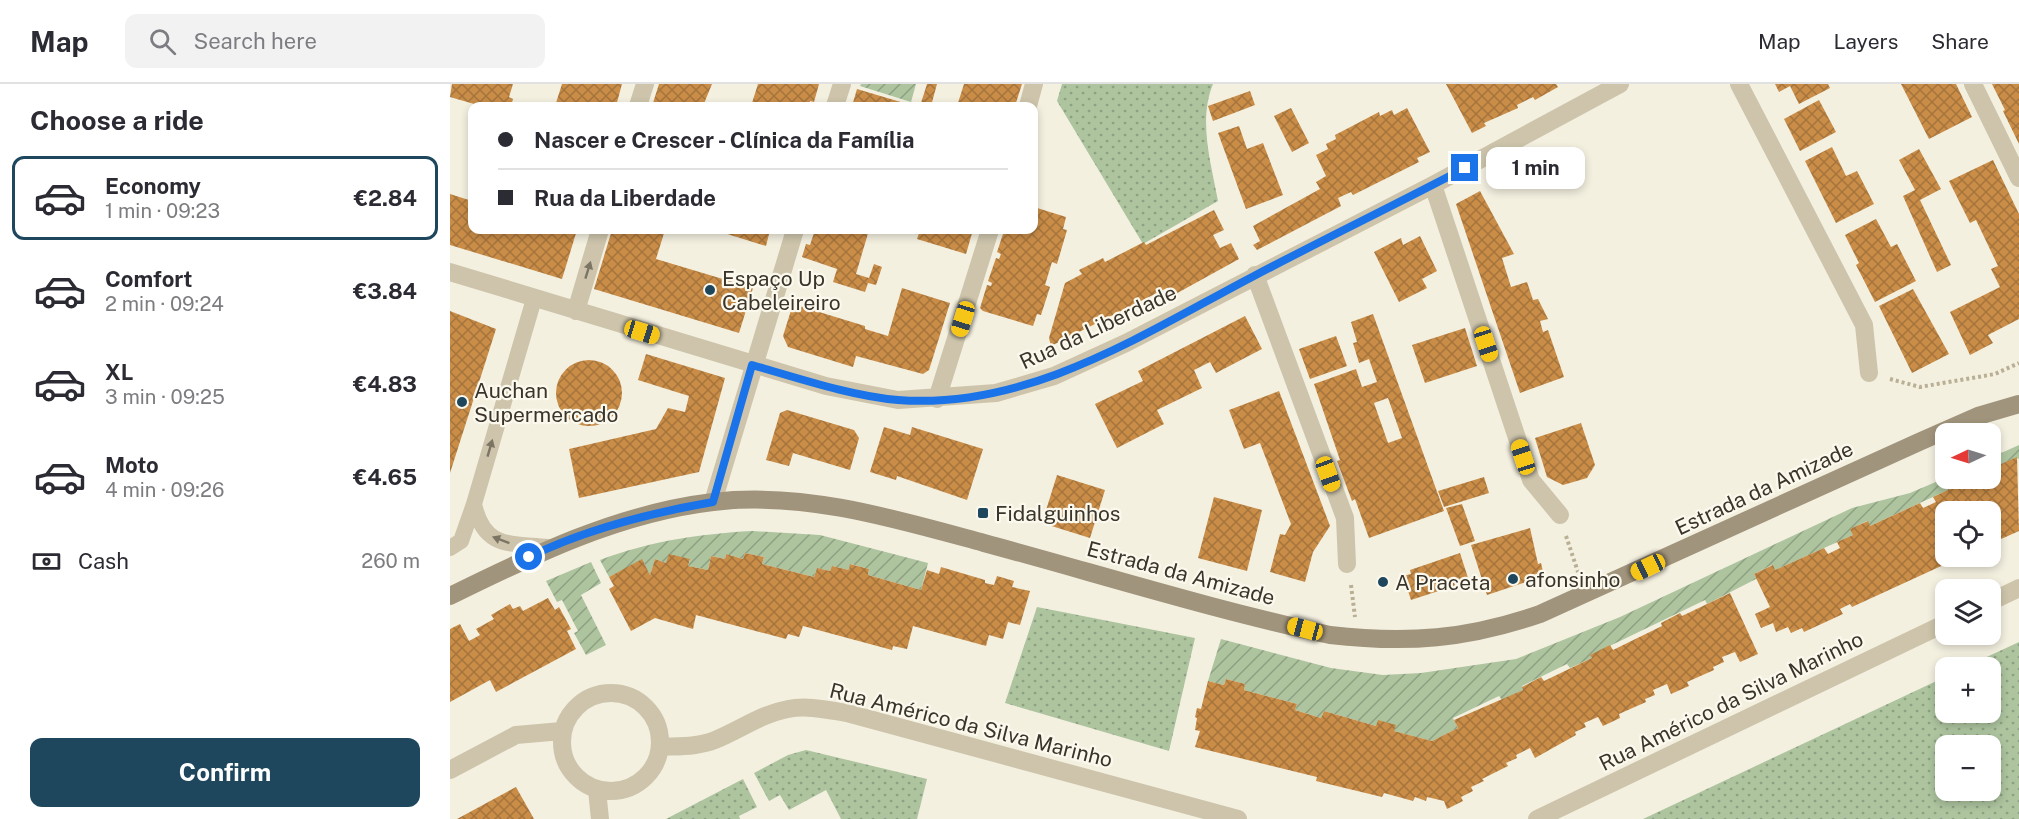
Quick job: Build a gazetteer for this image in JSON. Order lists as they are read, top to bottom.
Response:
{
  "streets": {
    "street": ["Rua da Liberdade", "Estrada da Amizade", "Rua Américo da Silva Marinho"]
  },
  "places": {
    "other": [
      "Espaço Up Cabeleireiro",
      "Auchan Supermercado",
      "afonsinho",
      "A Praceta"
    ],
    "transit": ["Fidalguinhos"]
  },
  "north": "left",
  "page": {
    "header": "Map",
    "search": "Search here",
    "nav": ["Map", "Layers", "Share"],
    "heading": "Choose a ride",
    "banner": ["Nascer e Crescer - Clínica da Família", "Rua da Liberdade"],
    "bubble": "1 min",
    "list": [
      {
        "name": "Economy",
        "note": "1 min · 09:23",
        "value": "€2.84"
      },
      {
        "name": "Comfort",
        "note": "2 min · 09:24",
        "value": "€3.84"
      },
      {
        "name": "XL",
        "note": "3 min · 09:25",
        "value": "€4.83"
      },
      {
        "name": "Moto",
        "note": "4 min · 09:26",
        "value": "€4.65"
      }
    ],
    "map_buttons": ["+", "−"],
    "pay": ["Cash", "260 m"],
    "buttons": "Confirm"
  }
}
